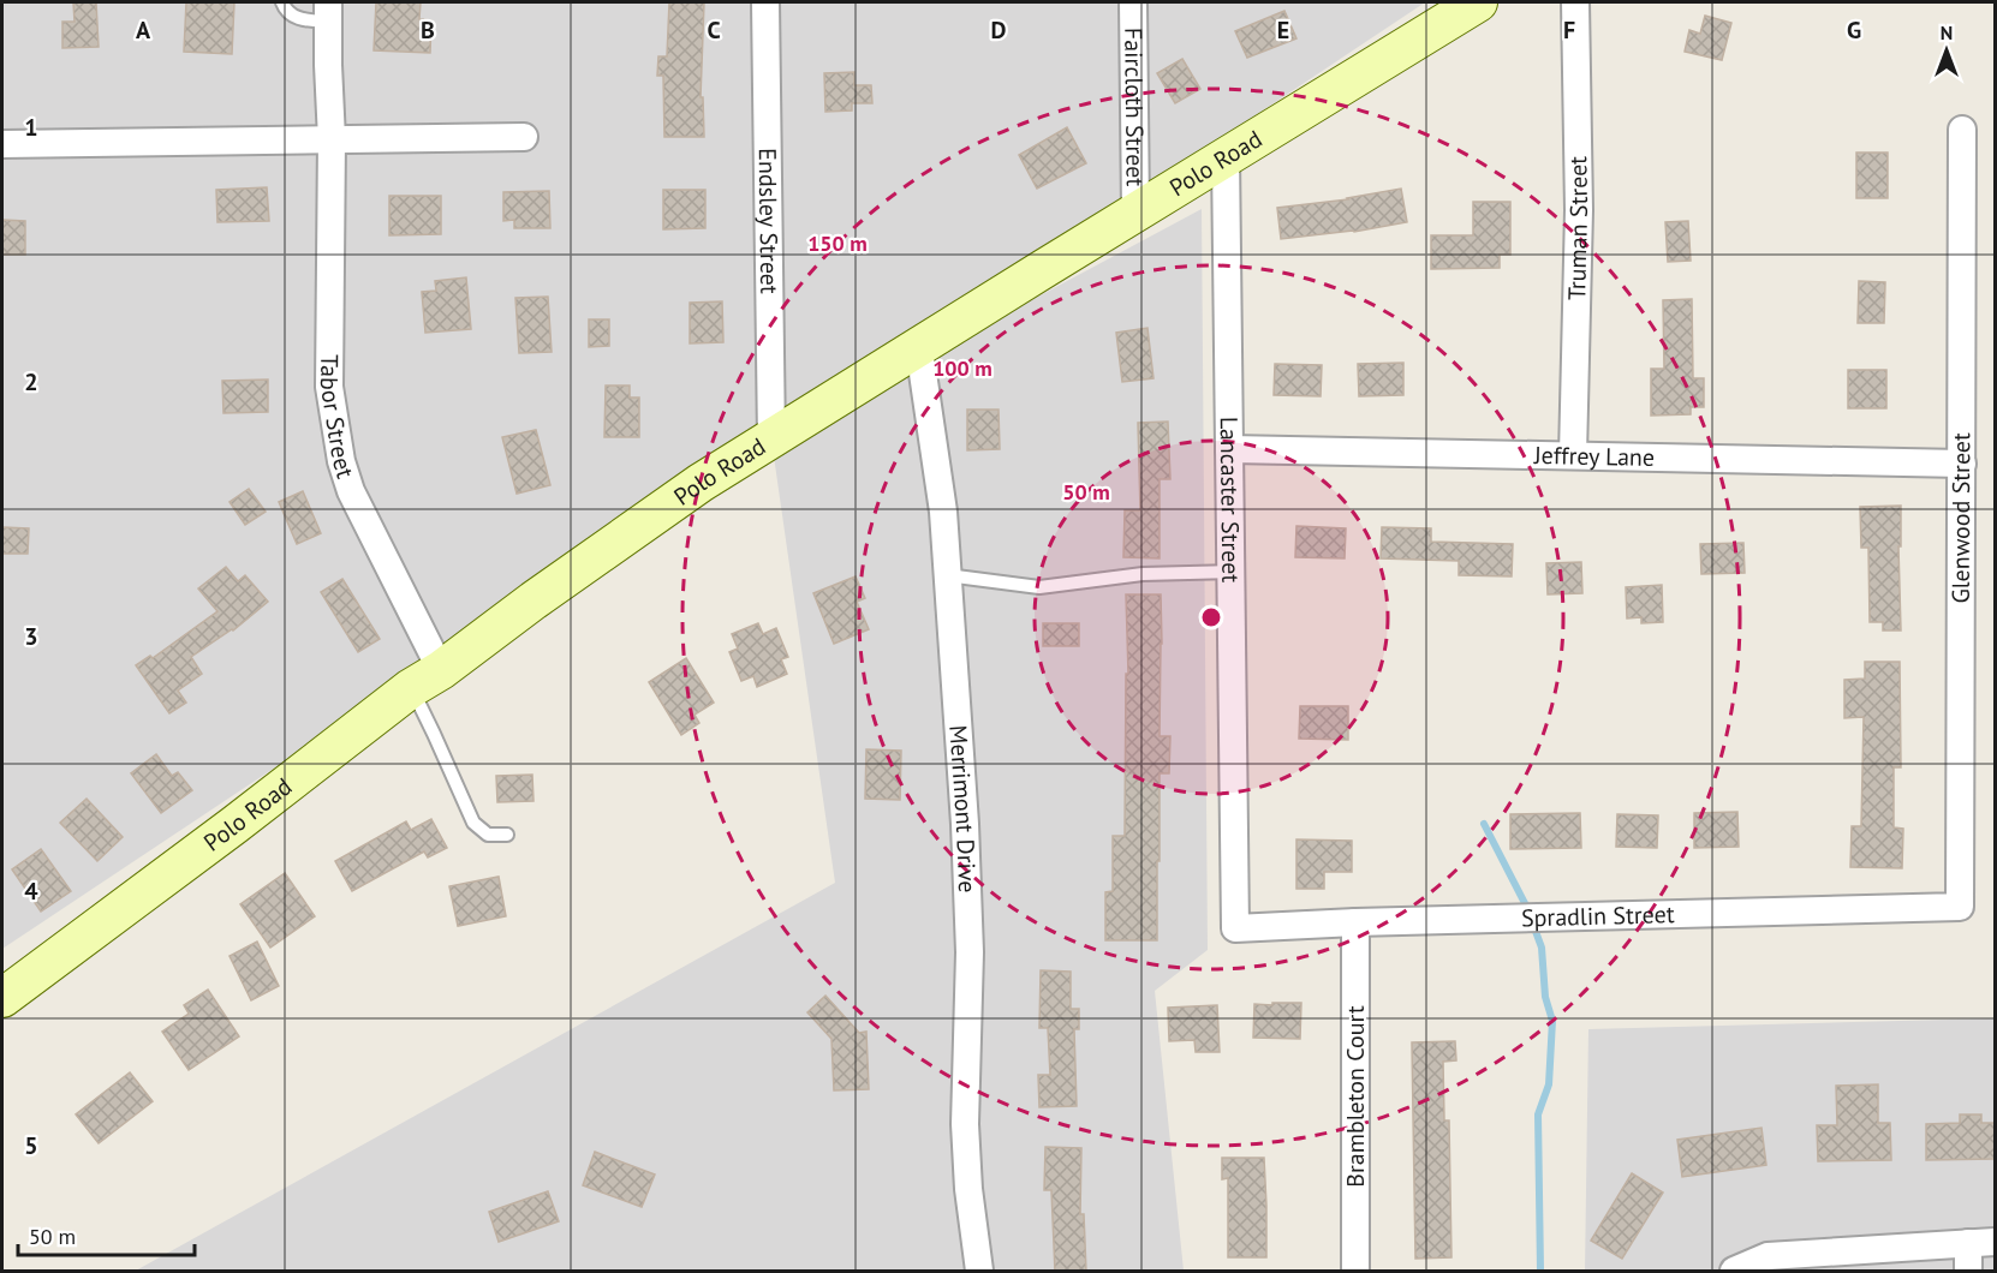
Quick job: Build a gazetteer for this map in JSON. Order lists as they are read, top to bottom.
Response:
{
  "streets": {
    "main road": ["Polo Road"],
    "street": [
      "Faircloth Street",
      "Endsley Street",
      "Truman Street",
      "Tabor Street",
      "Jeffrey Lane",
      "Lancaster Street",
      "Glenwood Street",
      "Merrimont Drive",
      "Spradlin Street",
      "Brambleton Court"
    ]
  },
  "crossings": [
    ["Faircloth Street", "Polo Road"],
    ["Polo Road", "Endsley Street"],
    ["Polo Road", "Tabor Street"],
    ["Polo Road", "Lancaster Street"],
    ["Polo Road", "Merrimont Drive"],
    ["Truman Street", "Jeffrey Lane"],
    ["Jeffrey Lane", "Lancaster Street"],
    ["Jeffrey Lane", "Glenwood Street"],
    ["Lancaster Street", "Spradlin Street"],
    ["Glenwood Street", "Spradlin Street"],
    ["Spradlin Street", "Brambleton Court"]
  ],
  "scale_bar": "50 m",
  "north": "top",
  "grid": {
    "columns": [
      "A",
      "B",
      "C",
      "D",
      "E",
      "F",
      "G"
    ],
    "rows": [
      "1",
      "2",
      "3",
      "4",
      "5"
    ]
  },
  "rings": ["150 m", "100 m", "50 m"]
}
